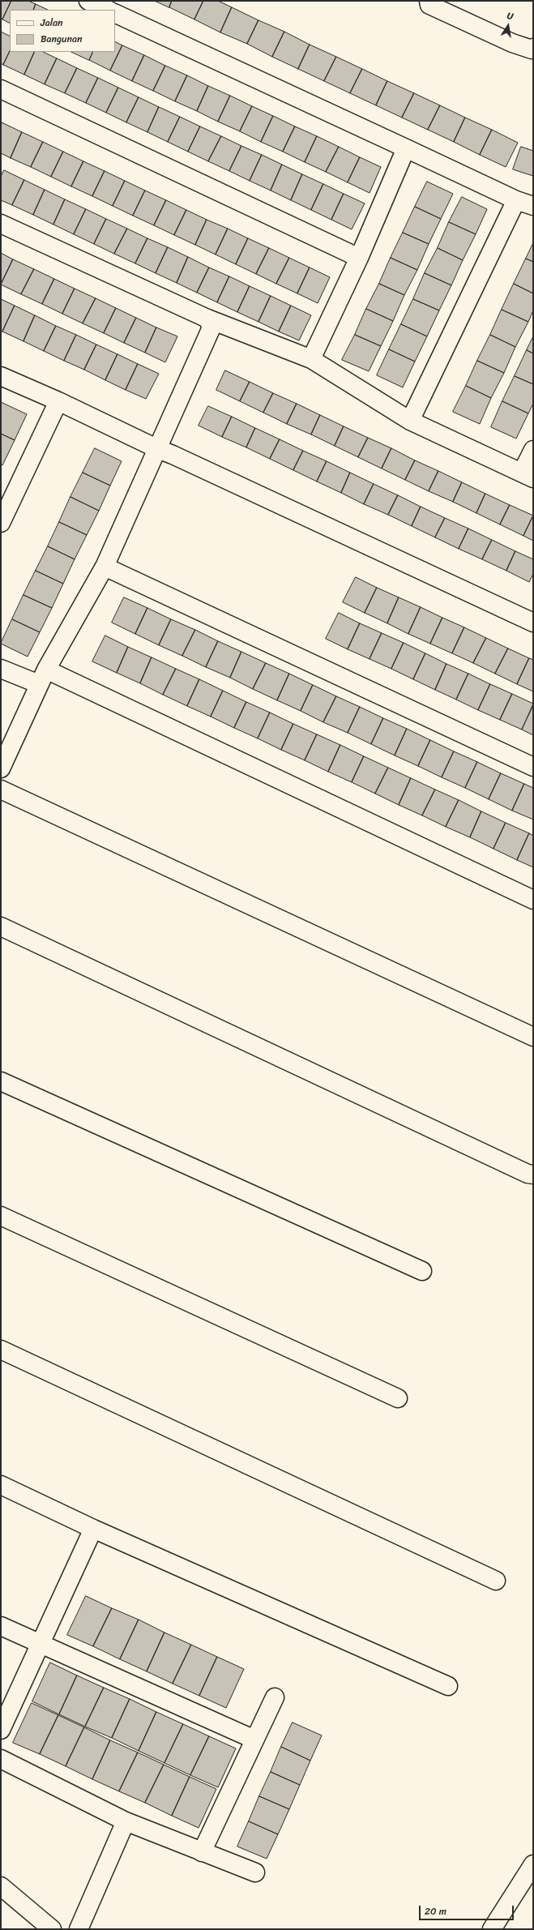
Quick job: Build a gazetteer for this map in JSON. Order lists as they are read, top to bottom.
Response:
{
  "legend": ["Jalan", "Bangunan"],
  "scale_bar": "20 m",
  "north": "top"
}
